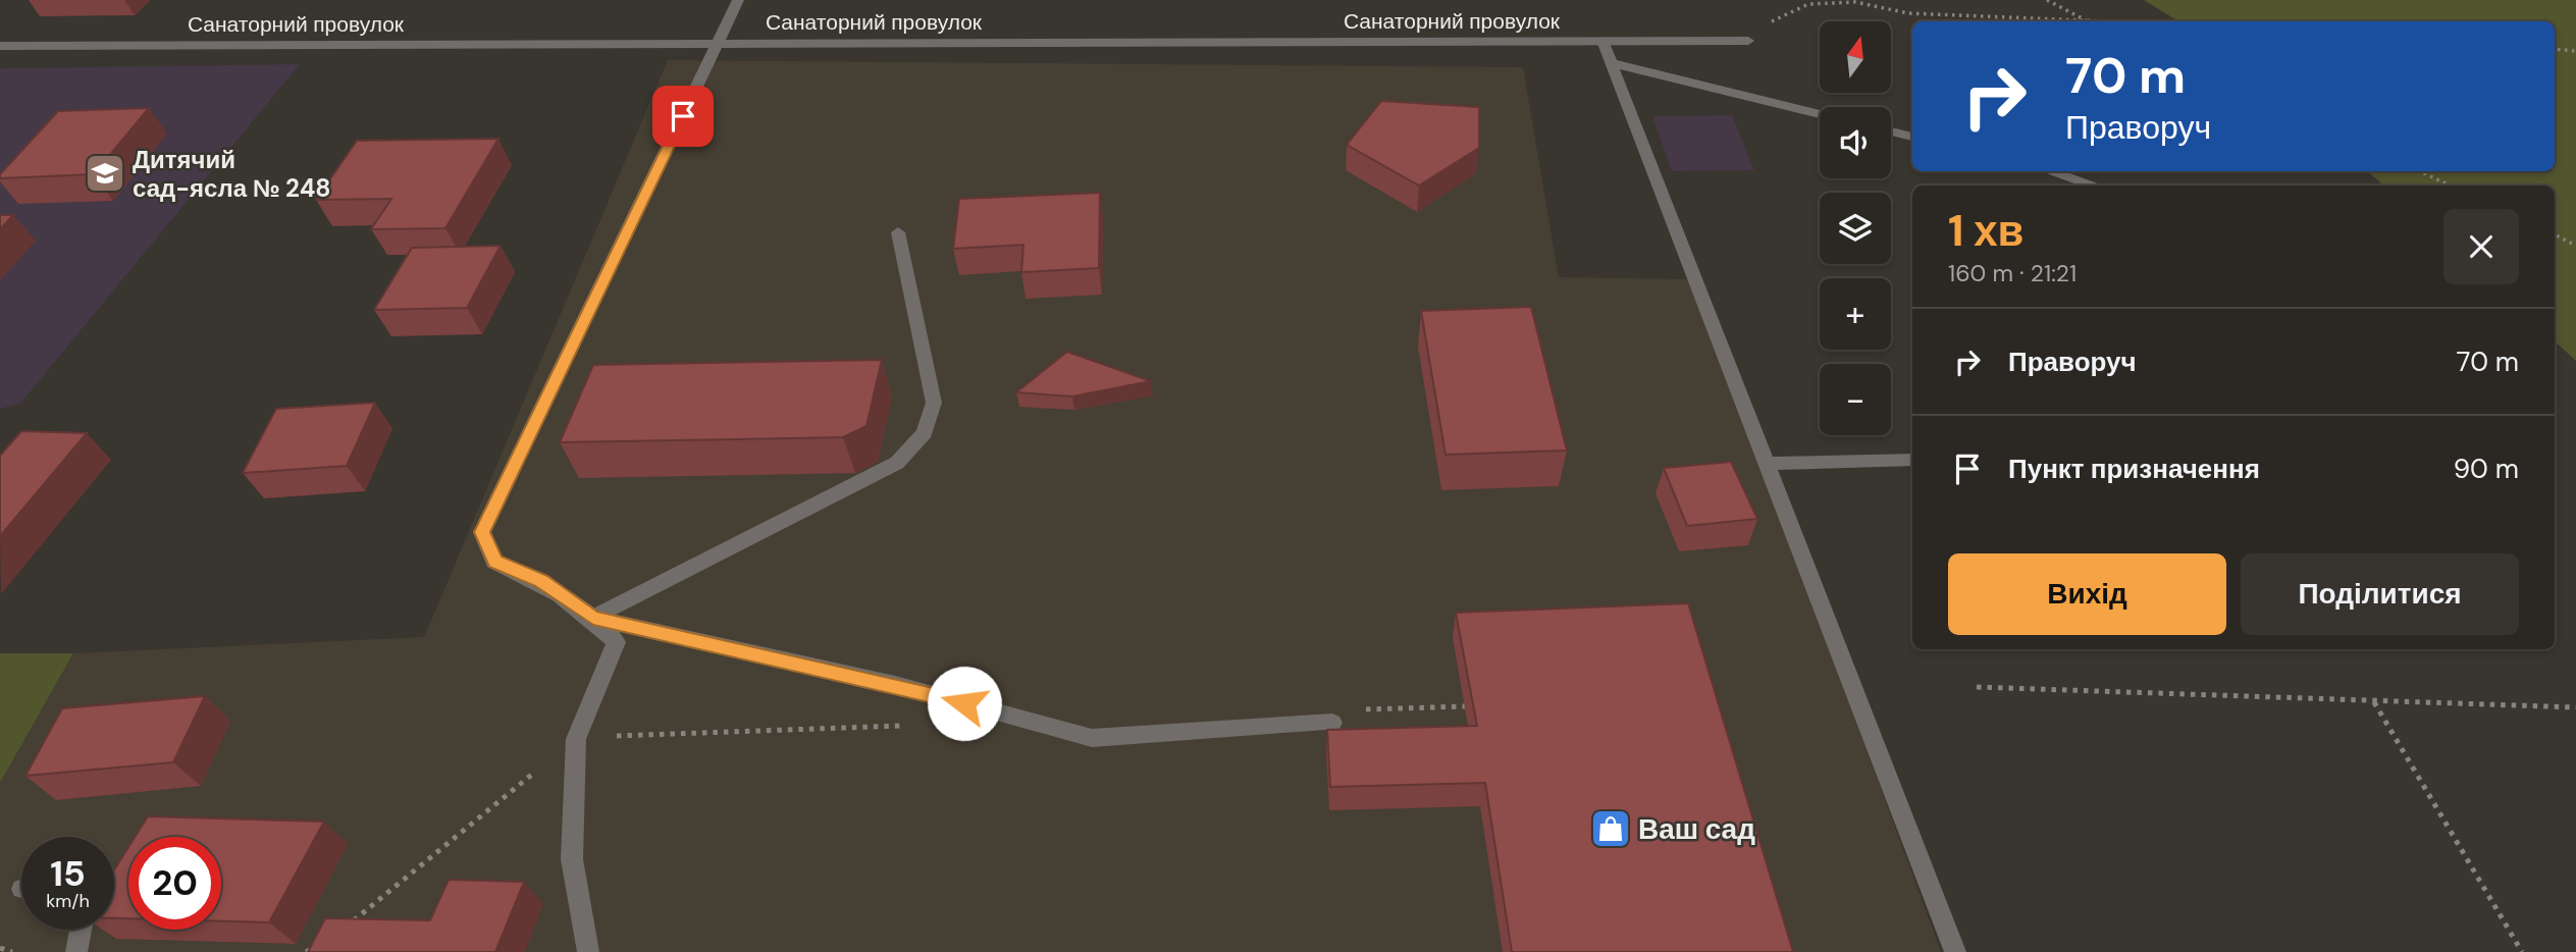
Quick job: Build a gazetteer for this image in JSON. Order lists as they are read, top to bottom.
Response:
{
  "streets": {
    "street": ["Санаторний провулок"]
  },
  "places": {
    "school or university": ["Дитячий сад-ясла № 248"],
    "shop": ["Ваш сад"]
  },
  "north": "top",
  "page": {
    "map_buttons": ["+", "−"],
    "turn": ["70 m", "Праворуч"],
    "heading": ["1 хв", "160 m · 21:21"],
    "list": [
      {
        "name": "Праворуч",
        "value": "70 m"
      },
      {
        "name": "Пункт призначення",
        "value": "90 m"
      }
    ],
    "buttons": ["Вихід", "Поділитися"],
    "speed": "15 km/h",
    "limit": "20"
  }
}
